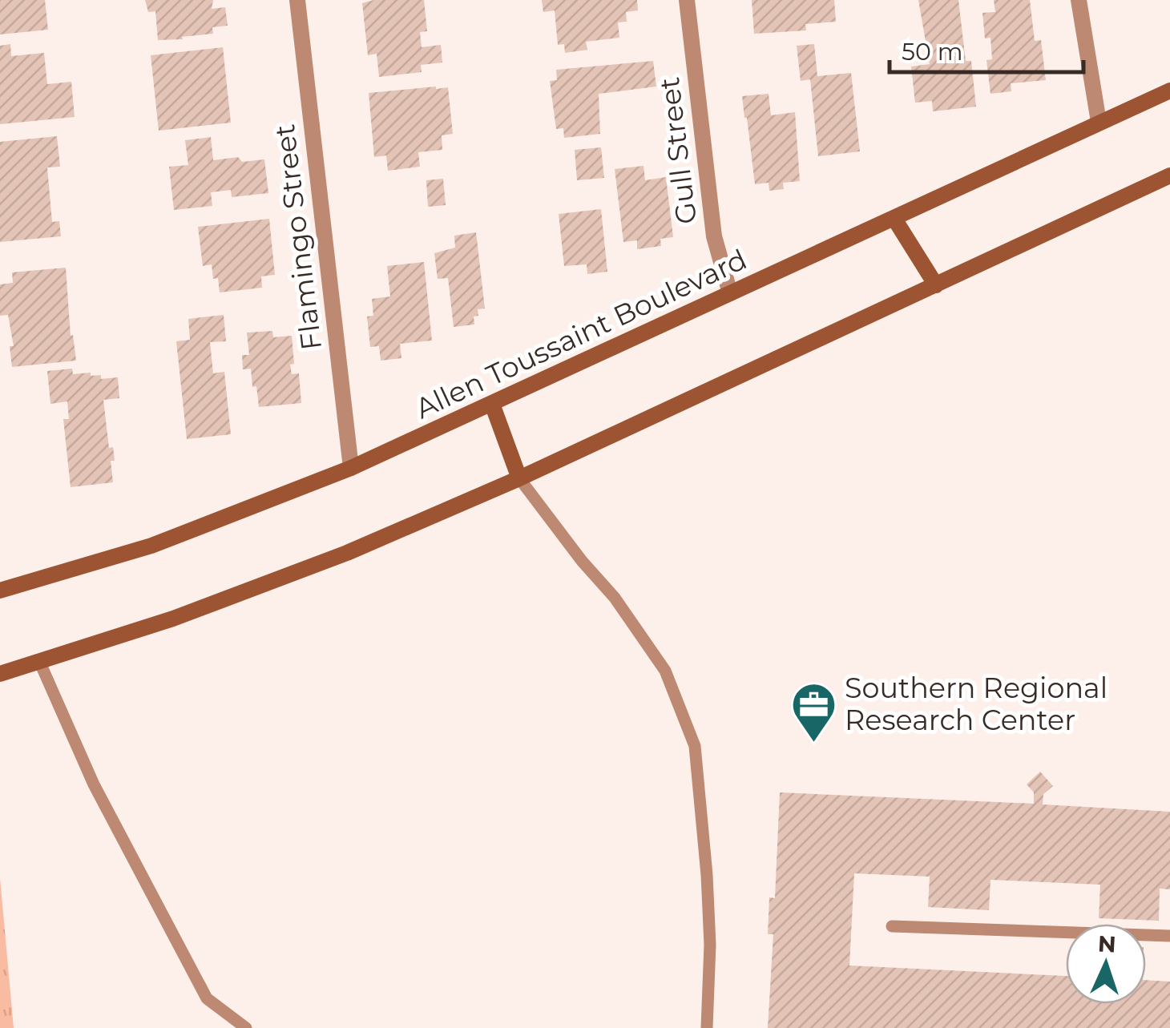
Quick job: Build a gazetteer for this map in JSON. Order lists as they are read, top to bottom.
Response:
{
  "streets": {
    "main road": ["Allen Toussaint Boulevard"],
    "street": ["Gull Street", "Flamingo Street"]
  },
  "crossings": [
    ["Gull Street", "Allen Toussaint Boulevard"],
    ["Flamingo Street", "Allen Toussaint Boulevard"]
  ],
  "places": {
    "office": ["Southern Regional Research Center"]
  },
  "scale_bar": "50 m",
  "north": "top"
}
